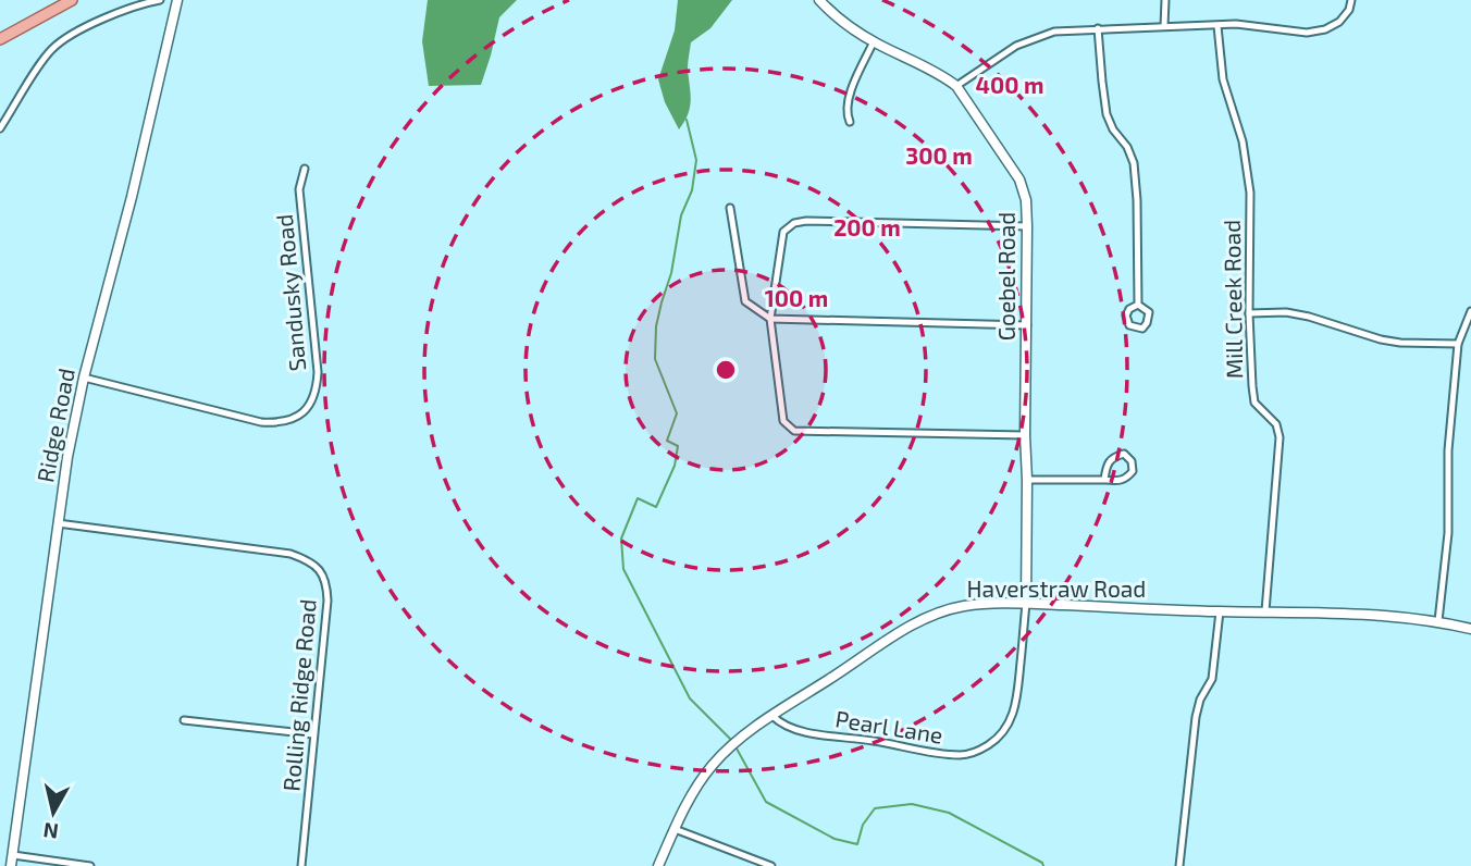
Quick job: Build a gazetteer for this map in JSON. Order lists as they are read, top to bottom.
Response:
{
  "streets": {
    "street": [
      "Goebel Road",
      "Sandusky Road",
      "Mill Creek Road",
      "Ridge Road",
      "Haverstraw Road",
      "Rolling Ridge Road",
      "Pearl Lane"
    ]
  },
  "crossings": [
    ["Goebel Road", "Haverstraw Road"],
    ["Goebel Road", "Pearl Lane"],
    ["Sandusky Road", "Ridge Road"],
    ["Mill Creek Road", "Haverstraw Road"],
    ["Ridge Road", "Rolling Ridge Road"],
    ["Haverstraw Road", "Pearl Lane"]
  ],
  "north": "bottom",
  "rings": [
    "400 m",
    "300 m",
    "200 m",
    "100 m"
  ]
}
